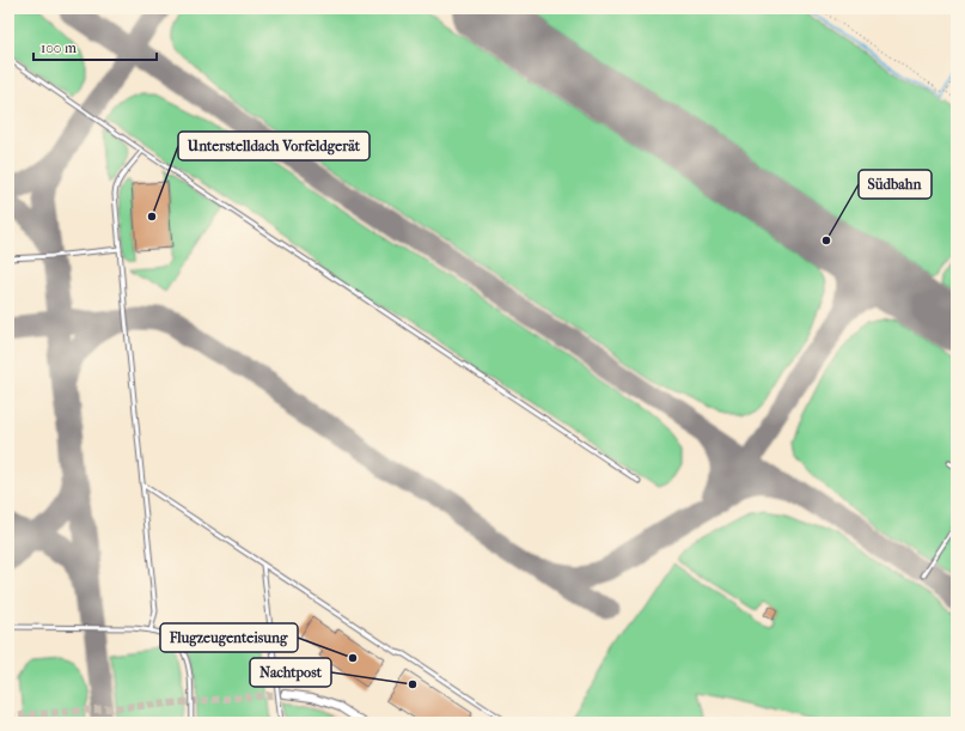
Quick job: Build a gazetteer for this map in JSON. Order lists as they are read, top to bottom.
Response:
{
  "places": [
    "Unterstelldach Vorfeldgerät",
    "Südbahn",
    "Flugzeugenteisung",
    "Nachtpost"
  ],
  "scale_bar": "100 m"
}
